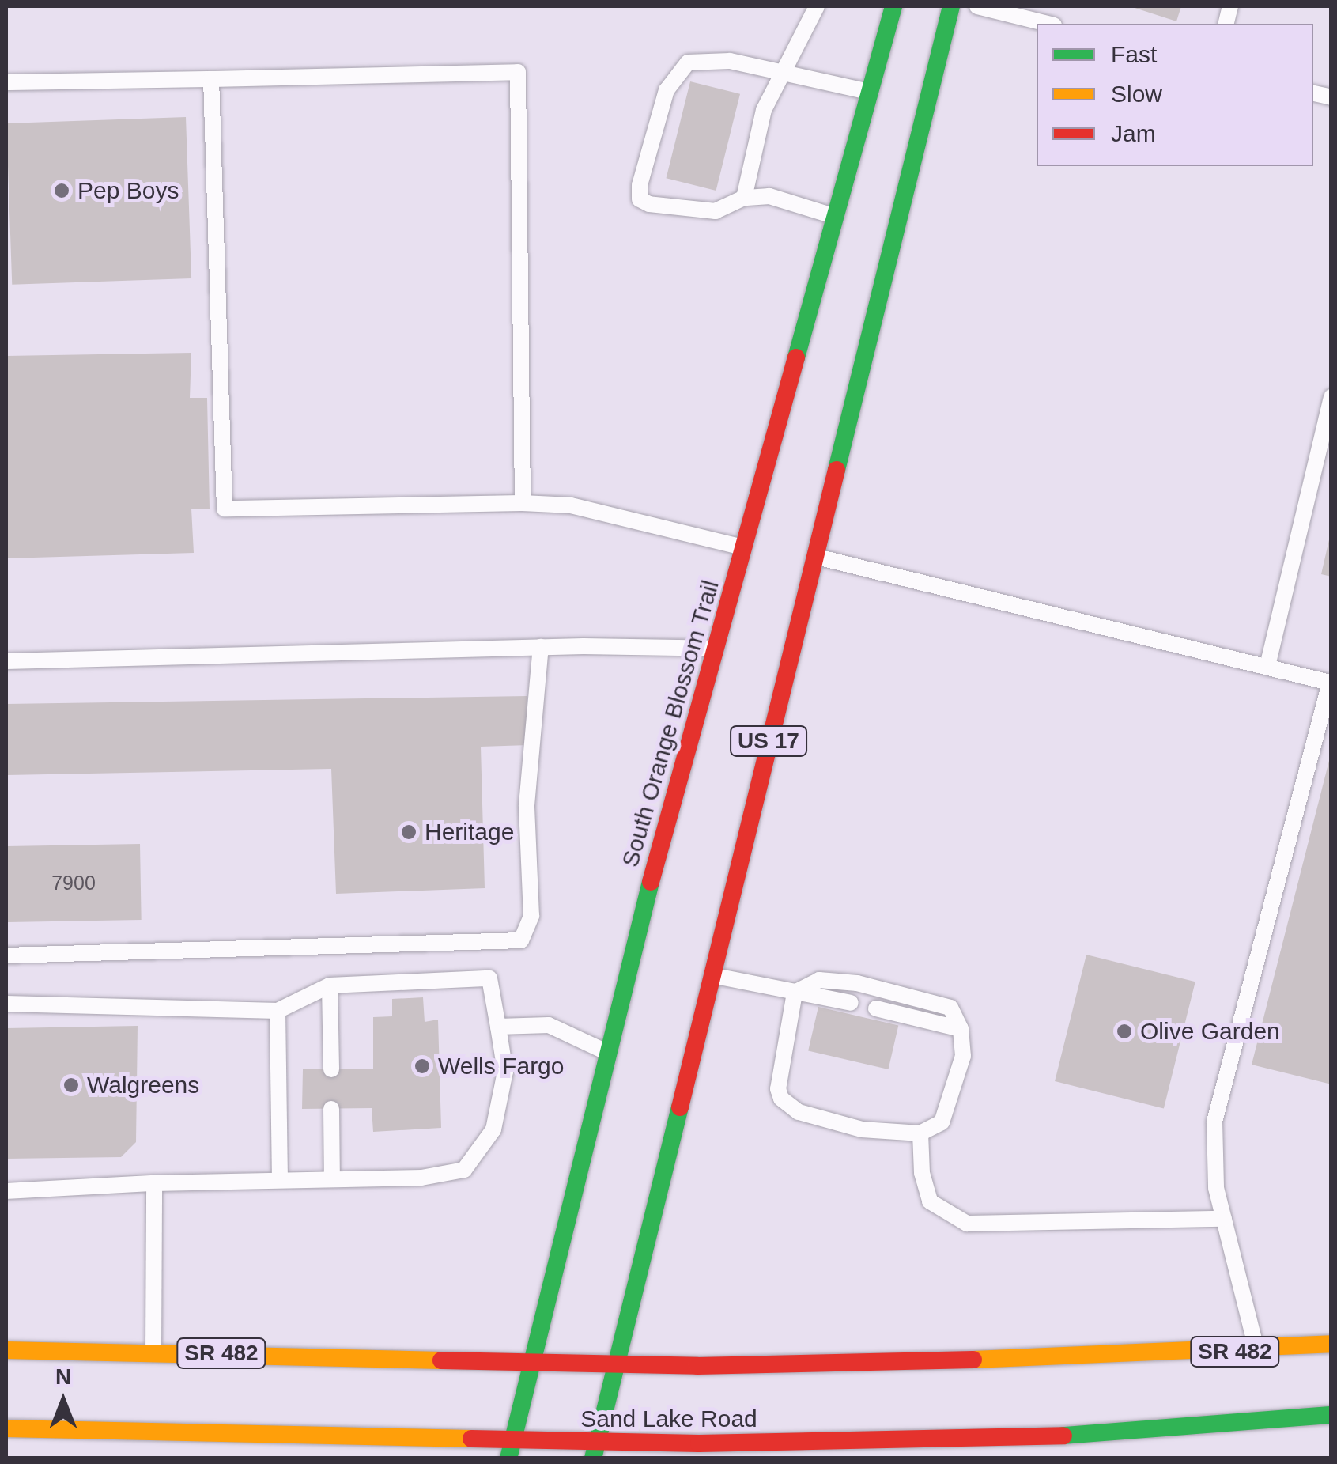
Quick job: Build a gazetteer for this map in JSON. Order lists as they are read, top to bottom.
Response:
{
  "streets": {
    "main road": [
      "South Orange Blossom Trail",
      "US 17",
      "SR 482",
      "Sand Lake Road"
    ]
  },
  "crossings": [
    ["South Orange Blossom Trail", "SR 482"],
    ["South Orange Blossom Trail", "Sand Lake Road"],
    ["US 17", "SR 482"],
    ["US 17", "Sand Lake Road"]
  ],
  "places": [
    "Pep Boys",
    "Heritage",
    "Olive Garden",
    "Wells Fargo",
    "Walgreens"
  ],
  "house_numbers": ["7900"],
  "legend": ["Fast", "Slow", "Jam"],
  "north": "top"
}
